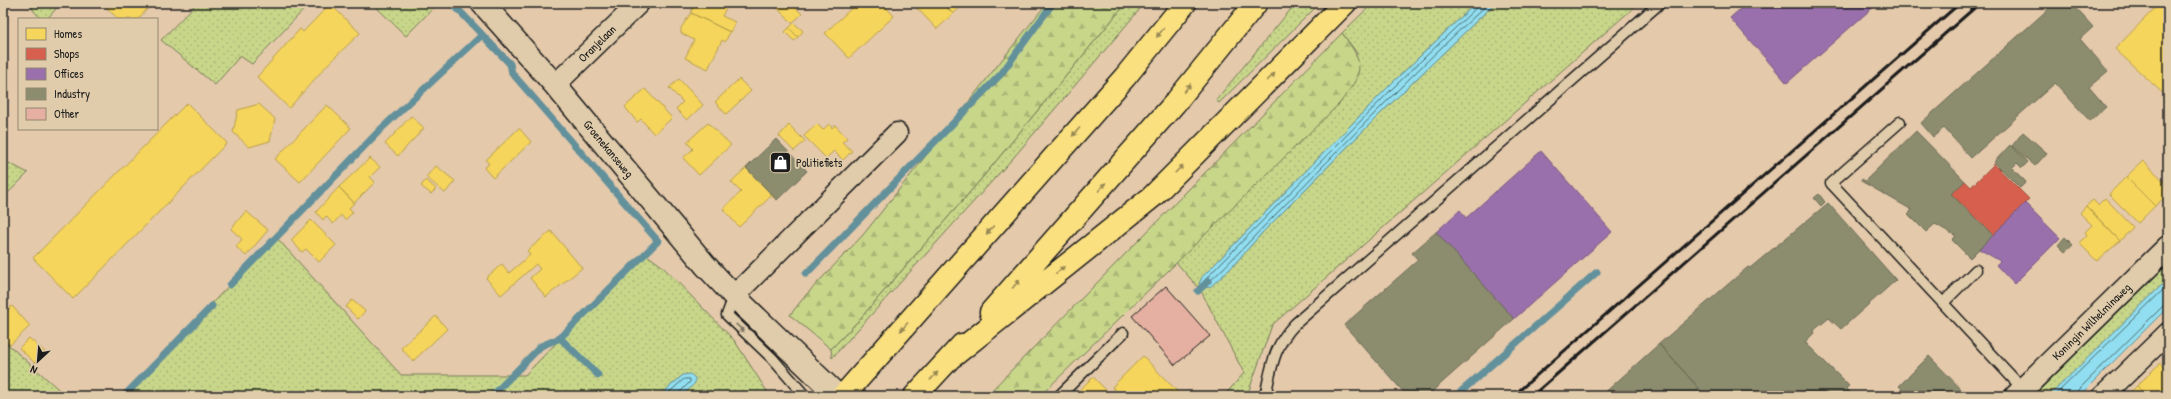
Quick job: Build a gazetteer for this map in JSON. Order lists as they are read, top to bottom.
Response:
{
  "streets": {
    "street": ["Oranjelaan", "Groenekanseweg", "Koningin Wilhelminaweg"]
  },
  "crossings": [
    ["Oranjelaan", "Groenekanseweg"]
  ],
  "places": {
    "shop": ["Politiefiets"]
  },
  "legend": [
    "Homes",
    "Shops",
    "Offices",
    "Industry",
    "Other"
  ],
  "north": "bottom left"
}
